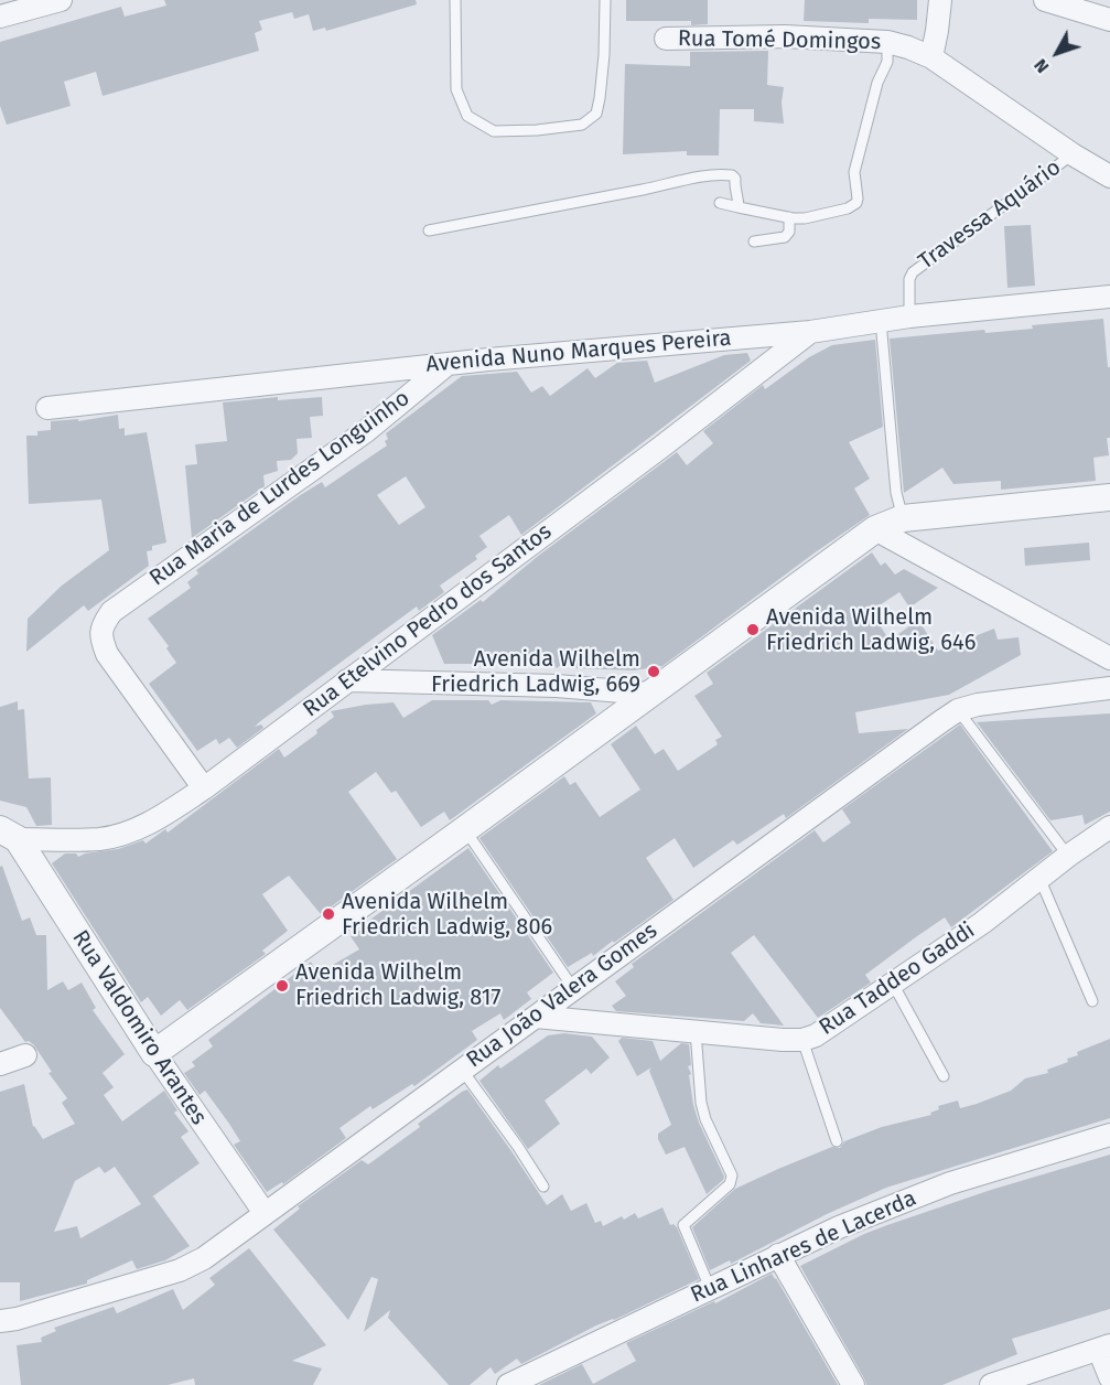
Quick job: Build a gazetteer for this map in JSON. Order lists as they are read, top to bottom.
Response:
{
  "streets": {
    "street": [
      "Rua Tomé Domingos",
      "Avenida Nuno Marques Pereira",
      "Rua Maria de Lurdes Longuinho",
      "Rua Etelvino Pedro dos Santos",
      "Rua Taddeo Gaddi",
      "Rua João Valera Gomes",
      "Rua Valdomiro Arantes",
      "Rua Linhares de Lacerda"
    ],
    "lane": ["Travessa Aquário"]
  },
  "crossings": [
    ["Rua Tomé Domingos", "Travessa Aquário"],
    ["Travessa Aquário", "Avenida Nuno Marques Pereira"],
    ["Avenida Nuno Marques Pereira", "Rua Maria de Lurdes Longuinho"],
    ["Avenida Nuno Marques Pereira", "Rua Etelvino Pedro dos Santos"],
    ["Rua Maria de Lurdes Longuinho", "Rua Etelvino Pedro dos Santos"],
    ["Rua Etelvino Pedro dos Santos", "Rua Valdomiro Arantes"],
    ["Rua Taddeo Gaddi", "Rua João Valera Gomes"],
    ["Rua João Valera Gomes", "Rua Valdomiro Arantes"]
  ],
  "places": [
    "Avenida Wilhelm Friedrich Ladwig, 646",
    "Avenida Wilhelm Friedrich Ladwig, 669",
    "Avenida Wilhelm Friedrich Ladwig, 806",
    "Avenida Wilhelm Friedrich Ladwig, 817"
  ],
  "north": "bottom left"
}
